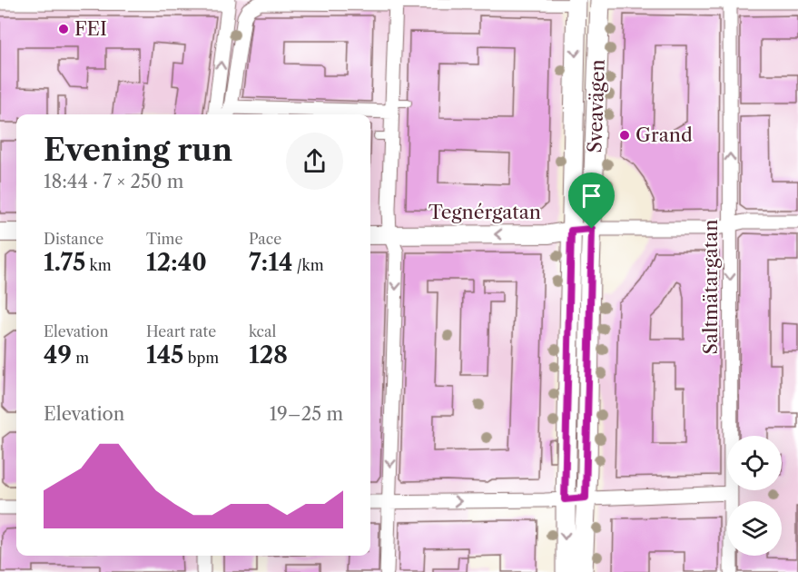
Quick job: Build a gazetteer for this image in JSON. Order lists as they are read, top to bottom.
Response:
{
  "streets": {
    "main road": ["Sveavägen"],
    "street": ["Tegnérgatan", "Saltmätargatan"]
  },
  "crossings": [
    ["Sveavägen", "Tegnérgatan"],
    ["Tegnérgatan", "Saltmätargatan"]
  ],
  "one_way": ["Tegnérgatan"],
  "places": ["FEI", "Grand"],
  "page": {
    "heading": ["Evening run", "18:44 · 7 × 250 m"],
    "stats": [
      ["Distance", "1.75 km"],
      ["Time", "12:40"],
      ["Pace", "7:14 /km"],
      ["Elevation", "49 m"],
      ["Heart rate", "145 bpm"],
      ["kcal", "128"]
    ],
    "chart": ["Elevation", "19–25 m"]
  }
}
